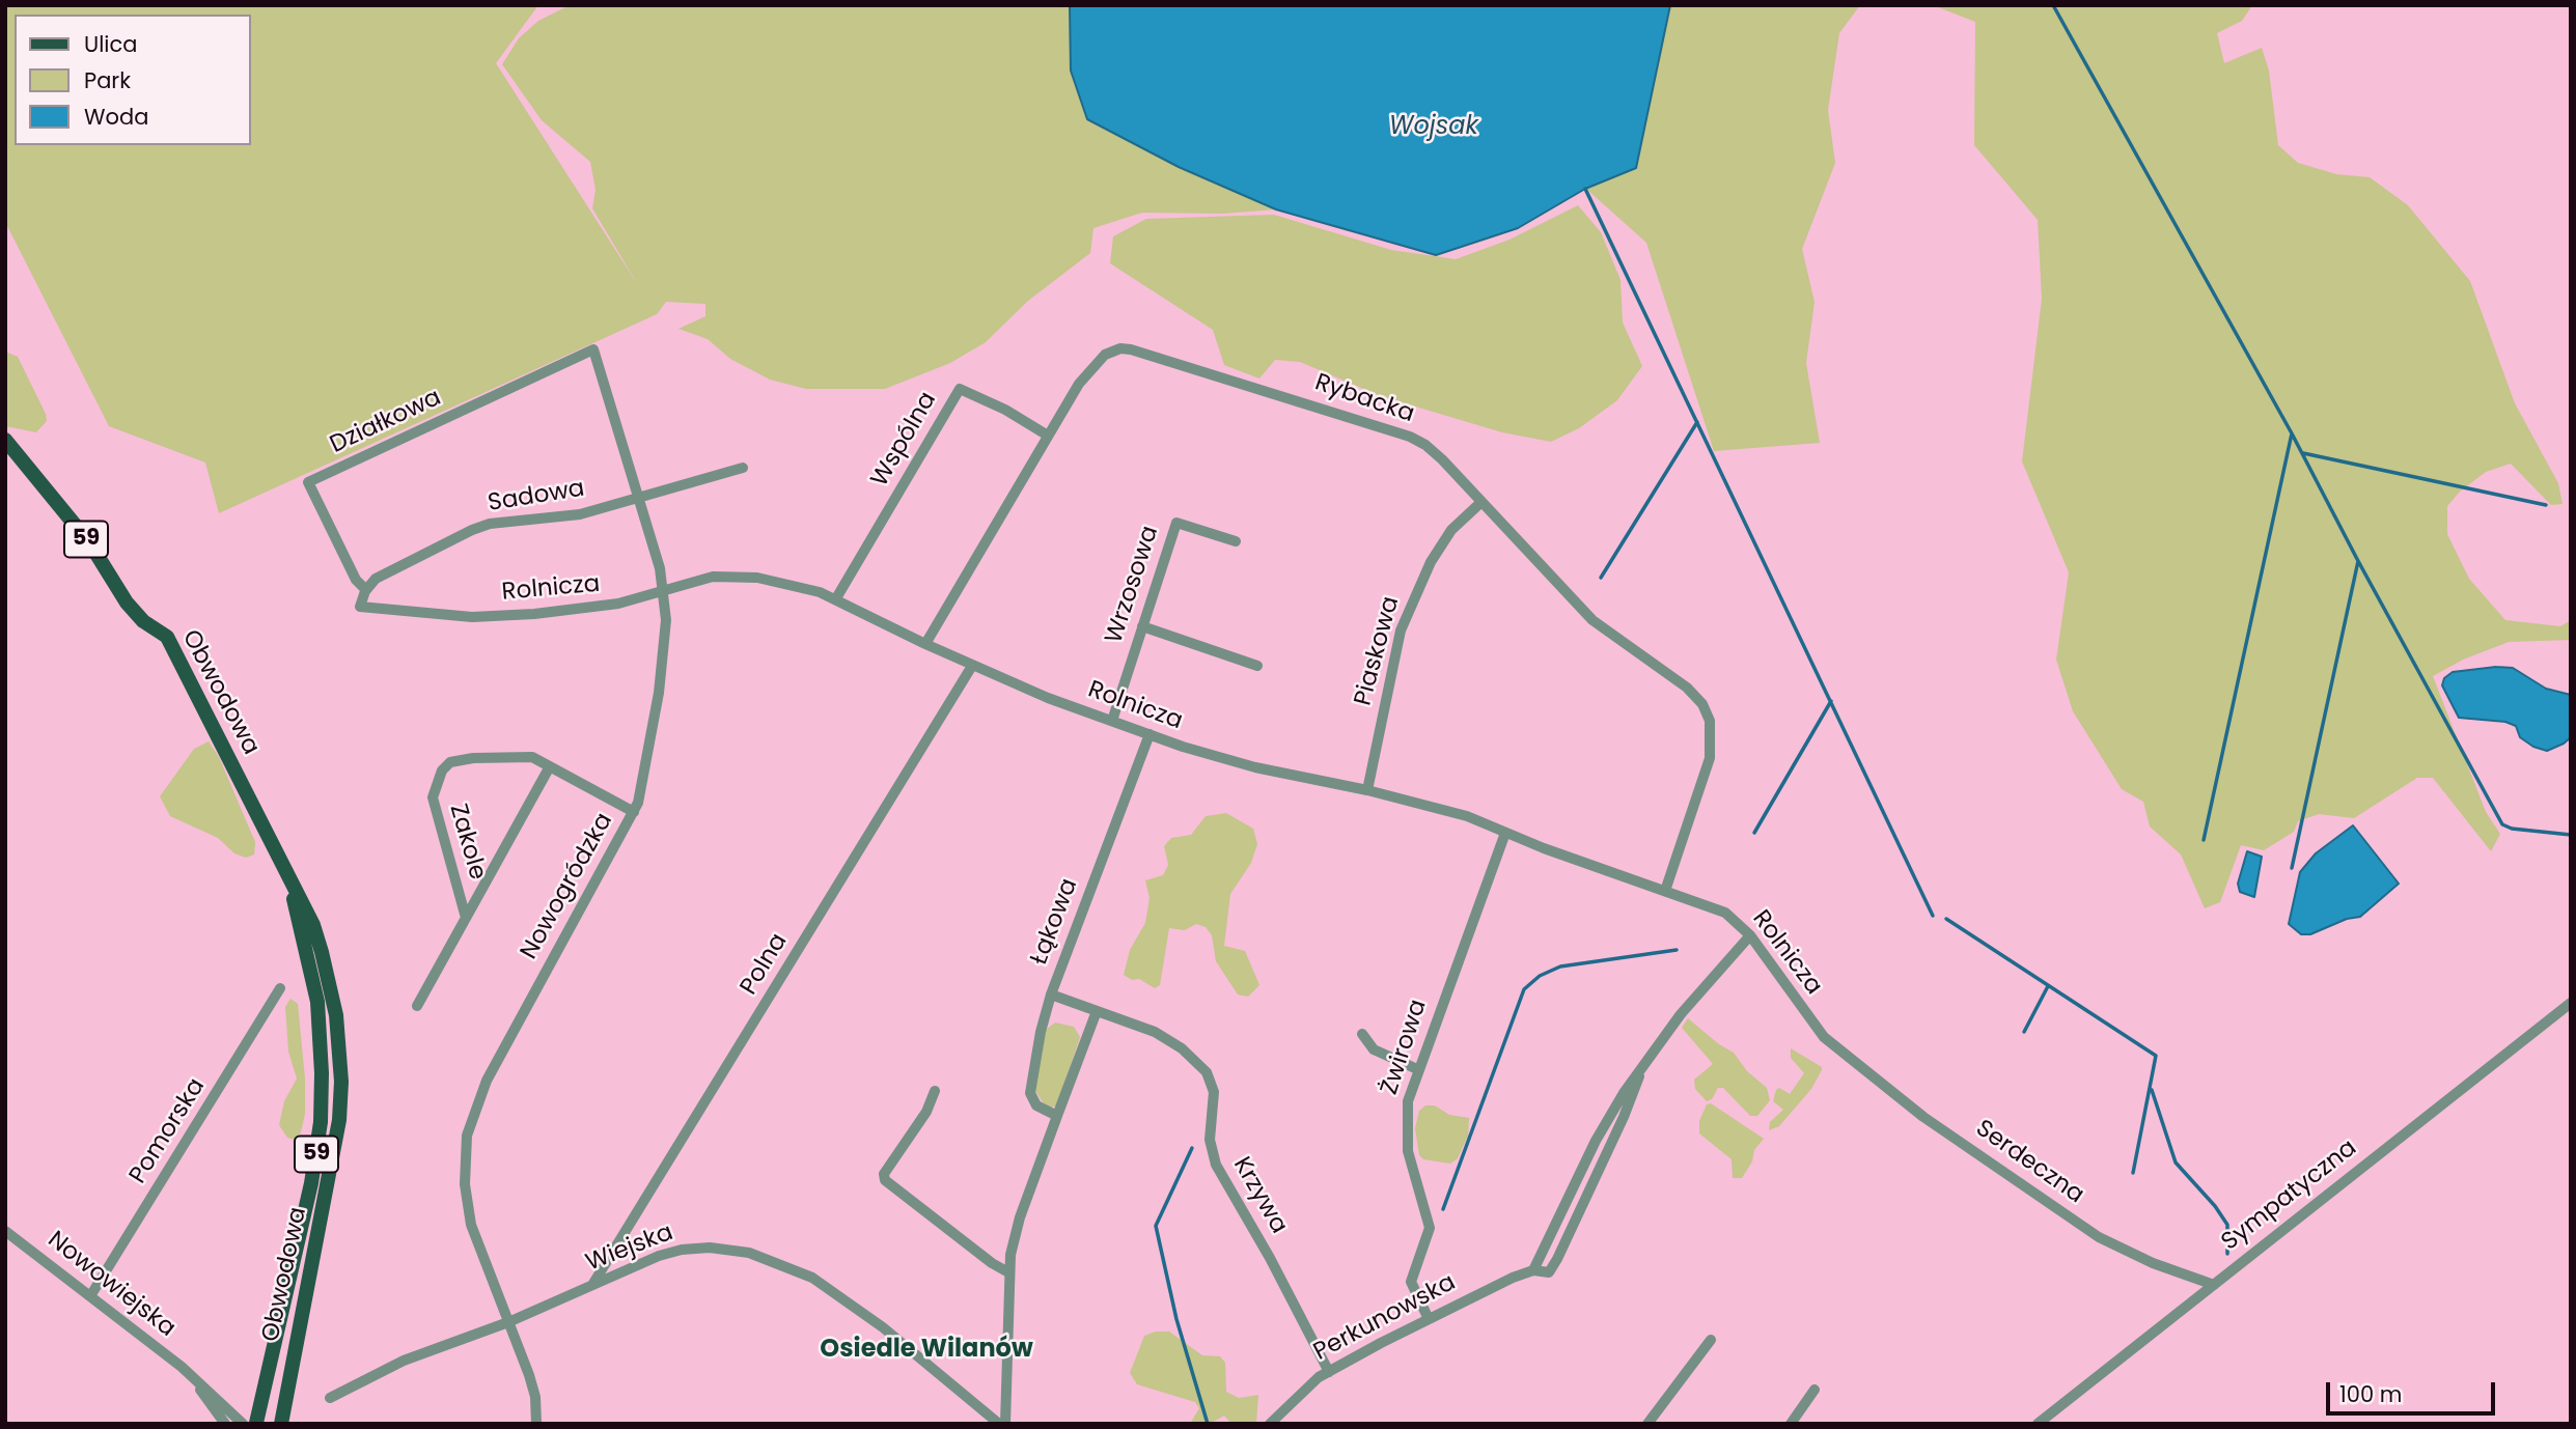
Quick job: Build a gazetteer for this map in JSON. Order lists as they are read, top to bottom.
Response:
{
  "streets": {
    "main road": ["59", "Obwodowa"],
    "street": [
      "Rybacka",
      "Działkowa",
      "Wspólna",
      "Sadowa",
      "Wrzosowa",
      "Rolnicza",
      "Piaskowa",
      "Zakole",
      "Nowogródzka",
      "Łąkowa",
      "Polna",
      "Żwirowa",
      "Pomorska",
      "Serdeczna",
      "Krzywa",
      "Sympatyczna",
      "Wiejska",
      "Nowowiejska",
      "Perkunowska"
    ]
  },
  "crossings": [
    ["Rybacka", "Wspólna"],
    ["Rybacka", "Rolnicza"],
    ["Rybacka", "Piaskowa"],
    ["Działkowa", "Sadowa"],
    ["Działkowa", "Rolnicza"],
    ["Działkowa", "Nowogródzka"],
    ["Wspólna", "Rolnicza"],
    ["Sadowa", "Rolnicza"],
    ["Sadowa", "Nowogródzka"],
    ["Wrzosowa", "Rolnicza"],
    ["Rolnicza", "Piaskowa"],
    ["Rolnicza", "Nowogródzka"],
    ["Rolnicza", "Łąkowa"],
    ["Rolnicza", "Polna"],
    ["Rolnicza", "Żwirowa"],
    ["Rolnicza", "Serdeczna"],
    ["Rolnicza", "Perkunowska"],
    ["Zakole", "Nowogródzka"],
    ["Nowogródzka", "Wiejska"],
    ["Łąkowa", "Krzywa"],
    ["Polna", "Wiejska"],
    ["Żwirowa", "Perkunowska"],
    ["Pomorska", "Nowowiejska"],
    ["Serdeczna", "Sympatyczna"],
    ["Krzywa", "Perkunowska"]
  ],
  "districts": ["Osiedle Wilanów"],
  "water": ["Wojsak"],
  "legend": ["Ulica", "Park", "Woda"],
  "scale_bar": "100 m"
}
